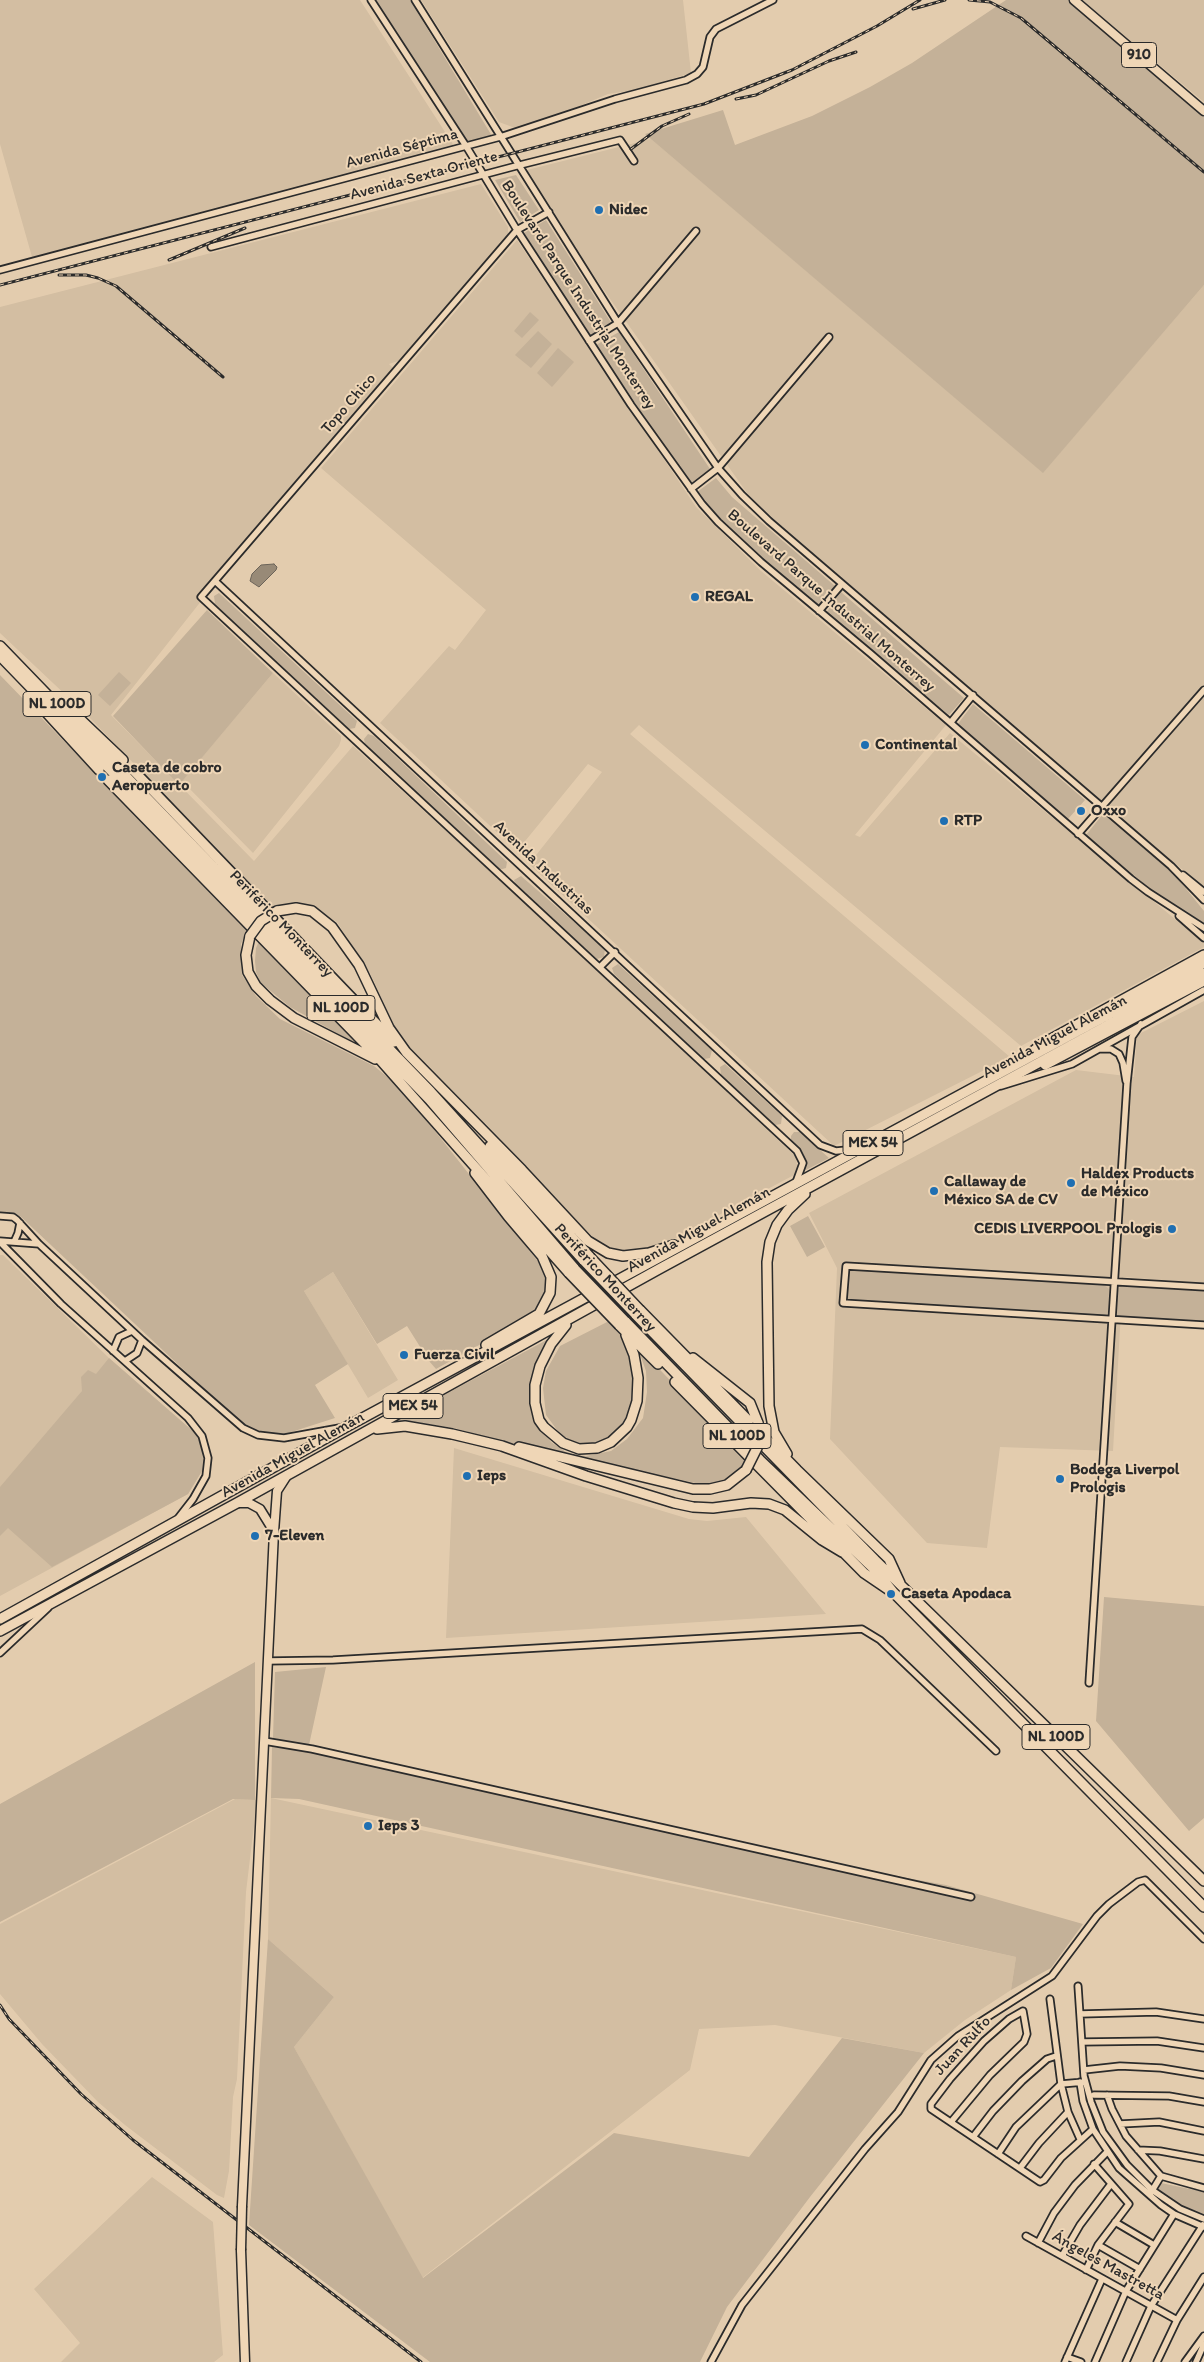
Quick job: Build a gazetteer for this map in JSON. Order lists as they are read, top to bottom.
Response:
{
  "streets": {
    "highway": [
      "NL 100D",
      "Periférico Monterrey",
      "Avenida Miguel Alemán",
      "MEX 54"
    ],
    "main road": ["910"],
    "street": [
      "Avenida Séptima",
      "Avenida Sexta Oriente",
      "Boulevard Parque Industrial Monterrey",
      "Topo Chico",
      "Avenida Industrias",
      "Juan Rulfo",
      "Ángeles Mastretta"
    ]
  },
  "crossings": [
    ["Avenida Séptima", "Boulevard Parque Industrial Monterrey"],
    ["Avenida Sexta Oriente", "Boulevard Parque Industrial Monterrey"],
    ["Boulevard Parque Industrial Monterrey", "Topo Chico"],
    ["Topo Chico", "Avenida Industrias"],
    ["Avenida Industrias", "Avenida Miguel Alemán"]
  ],
  "places": [
    "Nidec",
    "REGAL",
    "Continental",
    "Caseta de cobro Aeropuerto",
    "Oxxo",
    "RTP",
    "Haldex Products de México",
    "Callaway de México SA de CV",
    "CEDIS LIVERPOOL Prologis",
    "Fuerza Civil",
    "Ieps",
    "Bodega Liverpol Prologis",
    "7-Eleven",
    "Caseta Apodaca",
    "Ieps 3"
  ]
}
